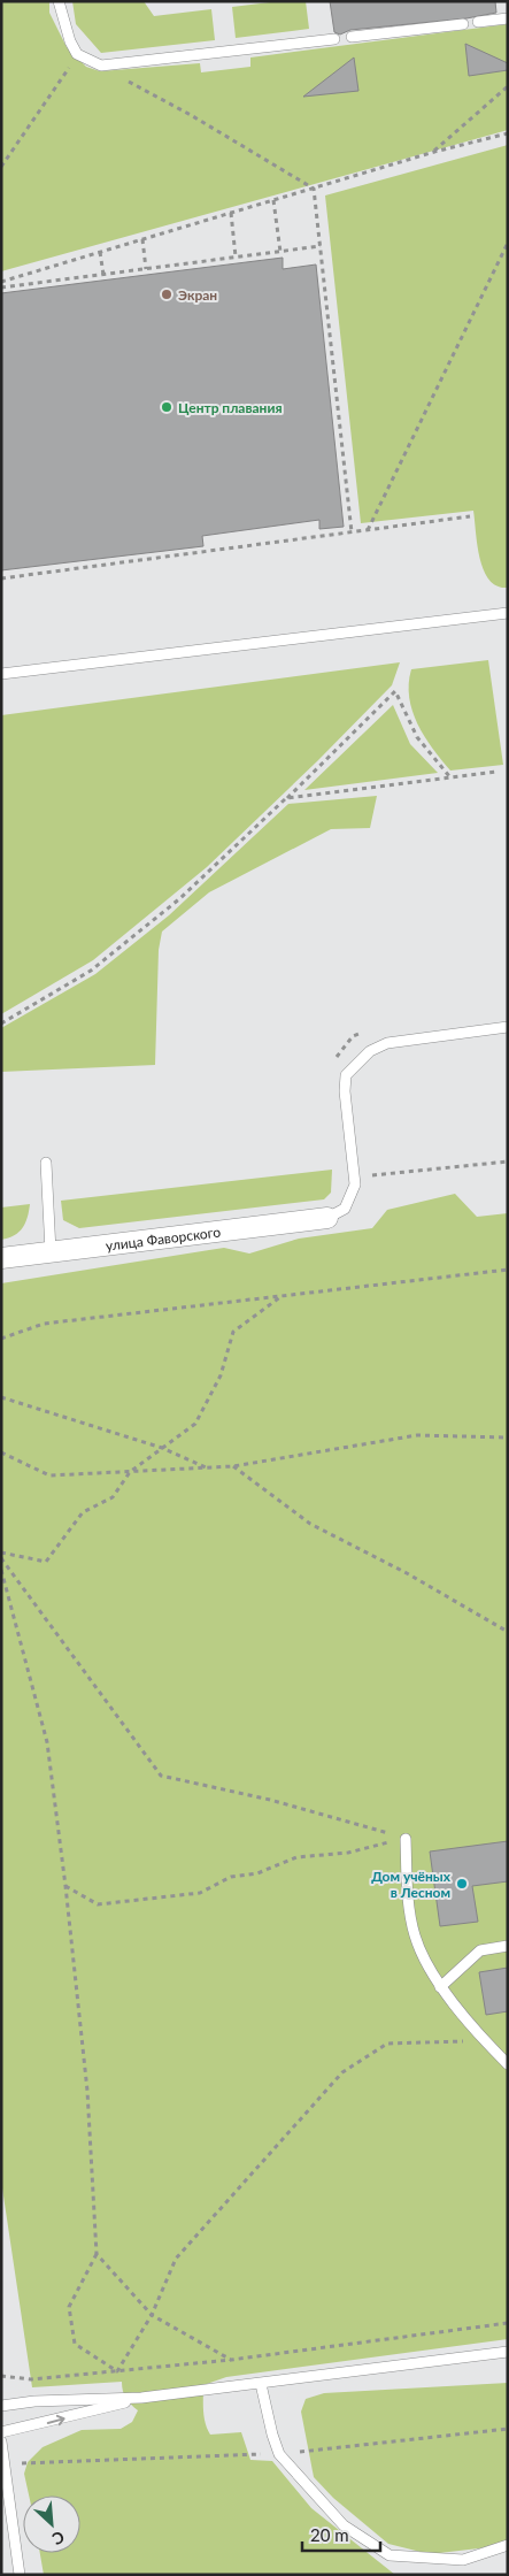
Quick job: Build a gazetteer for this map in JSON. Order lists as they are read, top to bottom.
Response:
{
  "streets": {
    "street": ["улица Фаворского"]
  },
  "places": ["Экран", "Центр плавания", "Дом учёных в Лесном"],
  "scale_bar": "20 m",
  "north": "bottom right"
}
